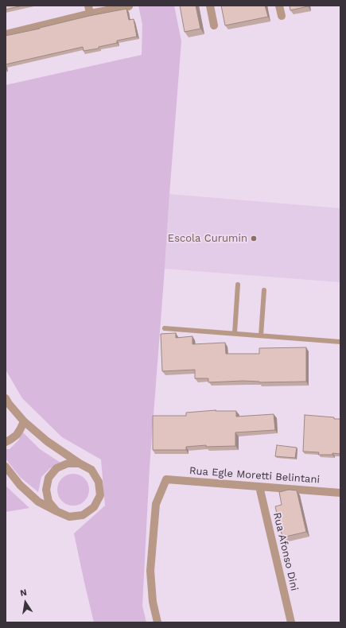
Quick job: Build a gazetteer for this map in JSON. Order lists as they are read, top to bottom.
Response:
{
  "streets": {
    "street": ["Rua Egle Moretti Belintani", "Rua Afonso Dini"]
  },
  "crossings": [
    ["Rua Egle Moretti Belintani", "Rua Afonso Dini"]
  ],
  "places": ["Escola Curumin"],
  "north": "top"
}
